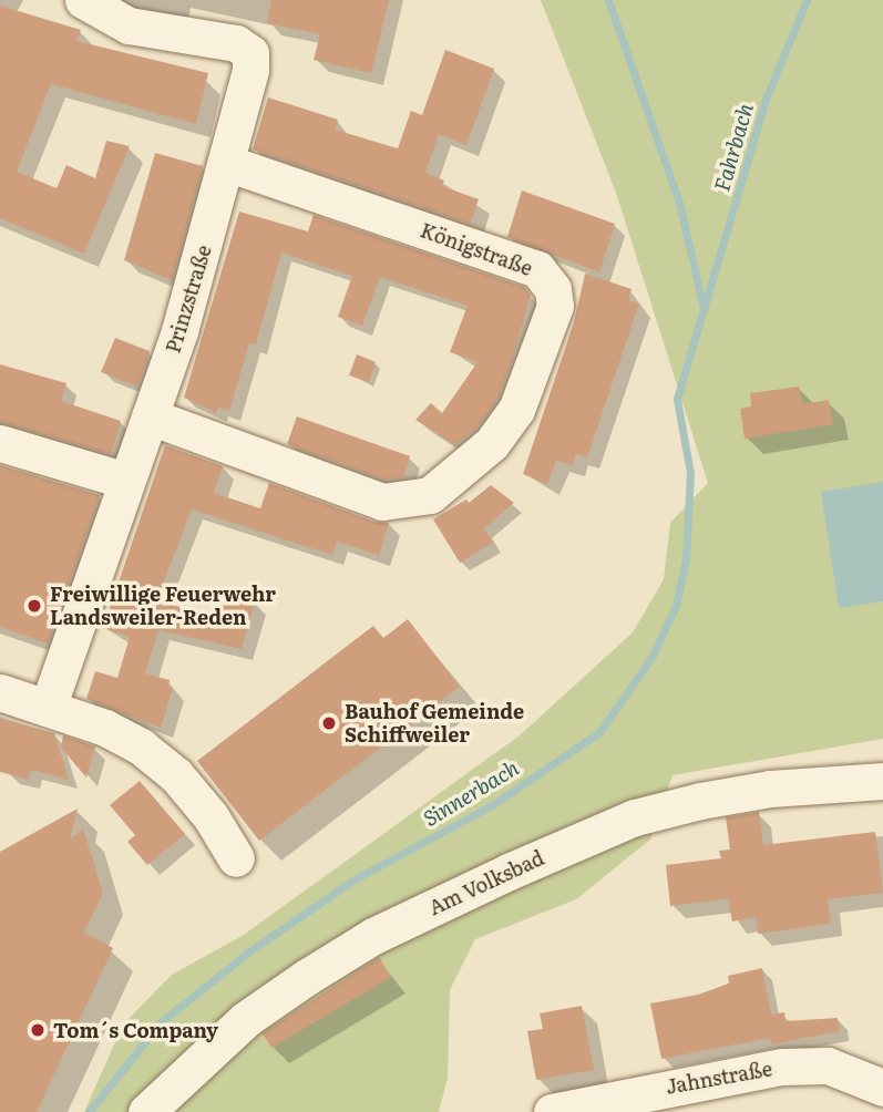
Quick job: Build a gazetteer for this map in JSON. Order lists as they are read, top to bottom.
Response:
{
  "streets": {
    "street": [
      "Königstraße",
      "Prinzstraße",
      "Am Volksbad",
      "Jahnstraße"
    ]
  },
  "crossings": [
    ["Königstraße", "Prinzstraße"]
  ],
  "water": ["Fahrbach", "Sinnerbach"],
  "places": ["Freiwillige Feuerwehr Landsweiler-Reden", "Bauhof Gemeinde Schiffweiler", "Tom´s Company"]
}
